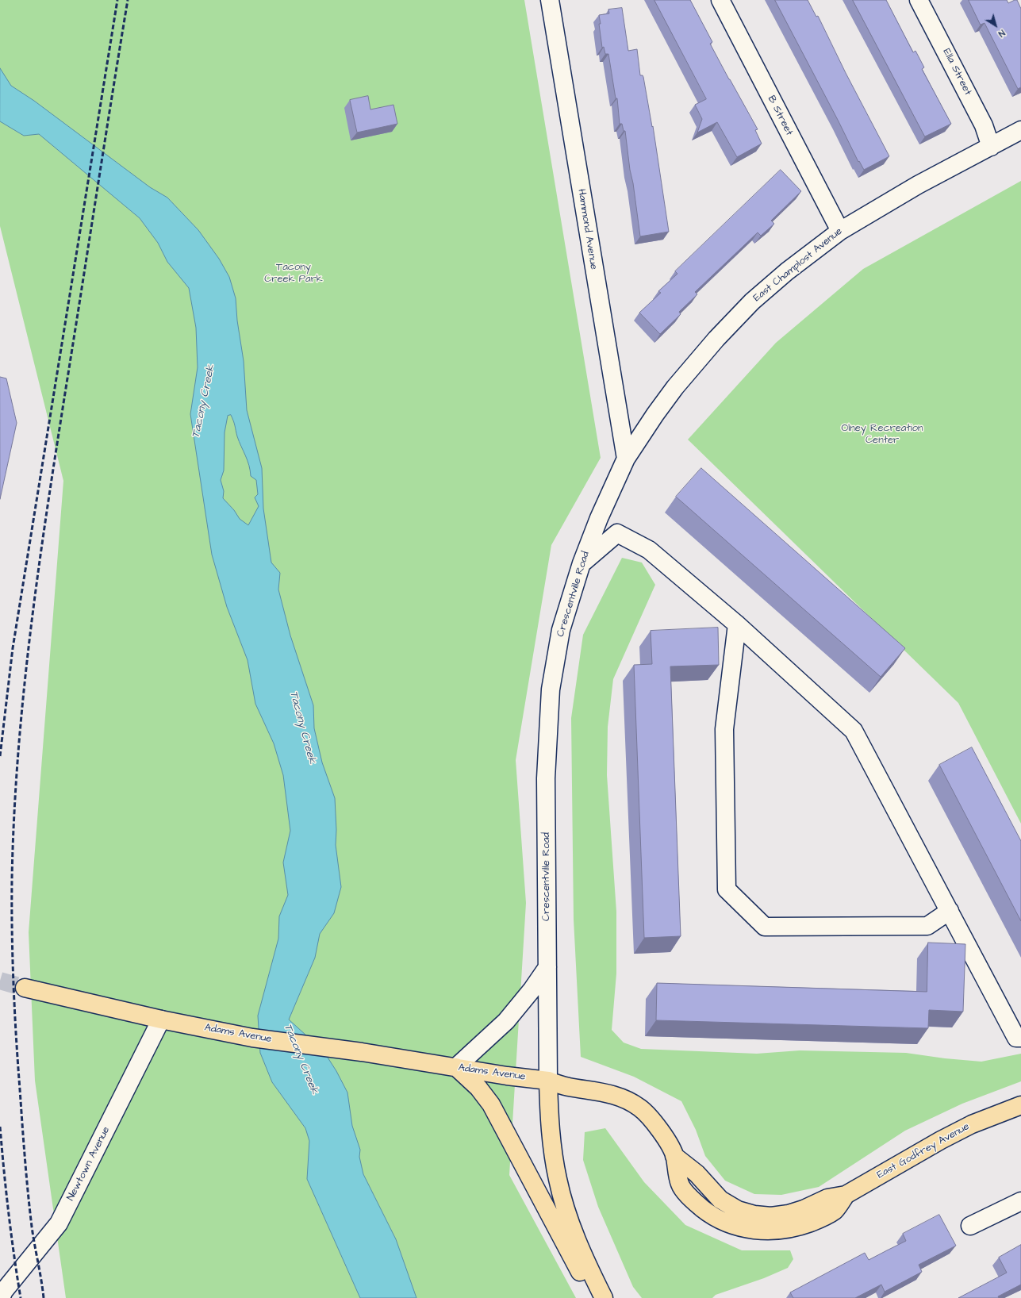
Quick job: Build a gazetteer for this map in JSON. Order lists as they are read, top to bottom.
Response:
{
  "streets": {
    "main road": ["Crescentville Road", "Adams Avenue", "East Godfrey Avenue"],
    "street": [
      "Ella Street",
      "B Street",
      "Hammond Avenue",
      "East Champlost Avenue",
      "Newtown Avenue"
    ]
  },
  "crossings": [
    ["Ella Street", "East Champlost Avenue"],
    ["B Street", "East Champlost Avenue"],
    ["Hammond Avenue", "East Champlost Avenue"],
    ["Hammond Avenue", "Crescentville Road"],
    ["East Champlost Avenue", "Crescentville Road"],
    ["Crescentville Road", "Adams Avenue"],
    ["Crescentville Road", "East Godfrey Avenue"],
    ["Adams Avenue", "East Godfrey Avenue"],
    ["Adams Avenue", "Newtown Avenue"]
  ],
  "water": ["Tacony Creek"],
  "parks": ["Tacony Creek Park", "Olney Recreation Center"],
  "north": "bottom right"
}
